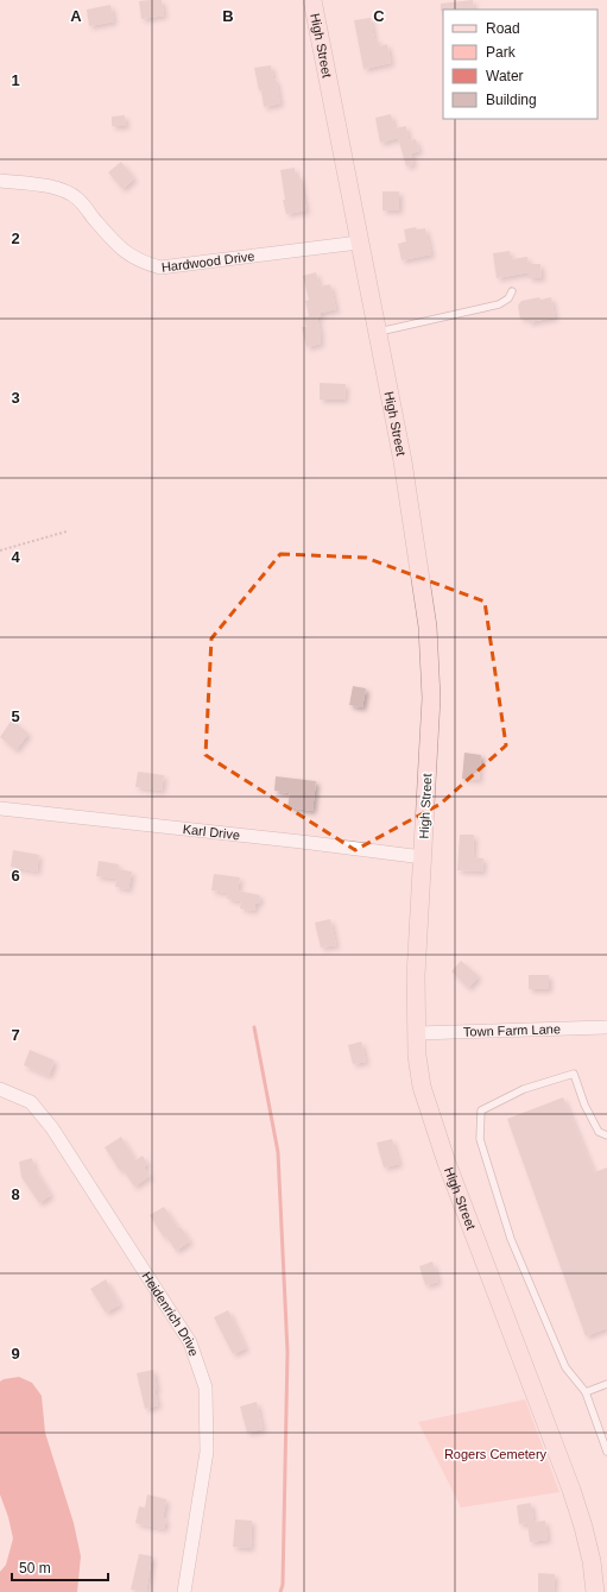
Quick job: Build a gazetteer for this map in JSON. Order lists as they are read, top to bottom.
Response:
{
  "streets": {
    "main road": ["High Street"],
    "street": [
      "Hardwood Drive",
      "Karl Drive",
      "Town Farm Lane",
      "Heidenrich Drive"
    ]
  },
  "crossings": [
    ["High Street", "Hardwood Drive"],
    ["High Street", "Karl Drive"],
    ["High Street", "Town Farm Lane"]
  ],
  "parks": ["Rogers Cemetery"],
  "legend": [
    "Road",
    "Park",
    "Water",
    "Building"
  ],
  "scale_bar": "50 m",
  "grid": {
    "columns": ["A", "B", "C"],
    "rows": [
      "1",
      "2",
      "3",
      "4",
      "5",
      "6",
      "7",
      "8",
      "9"
    ]
  }
}
